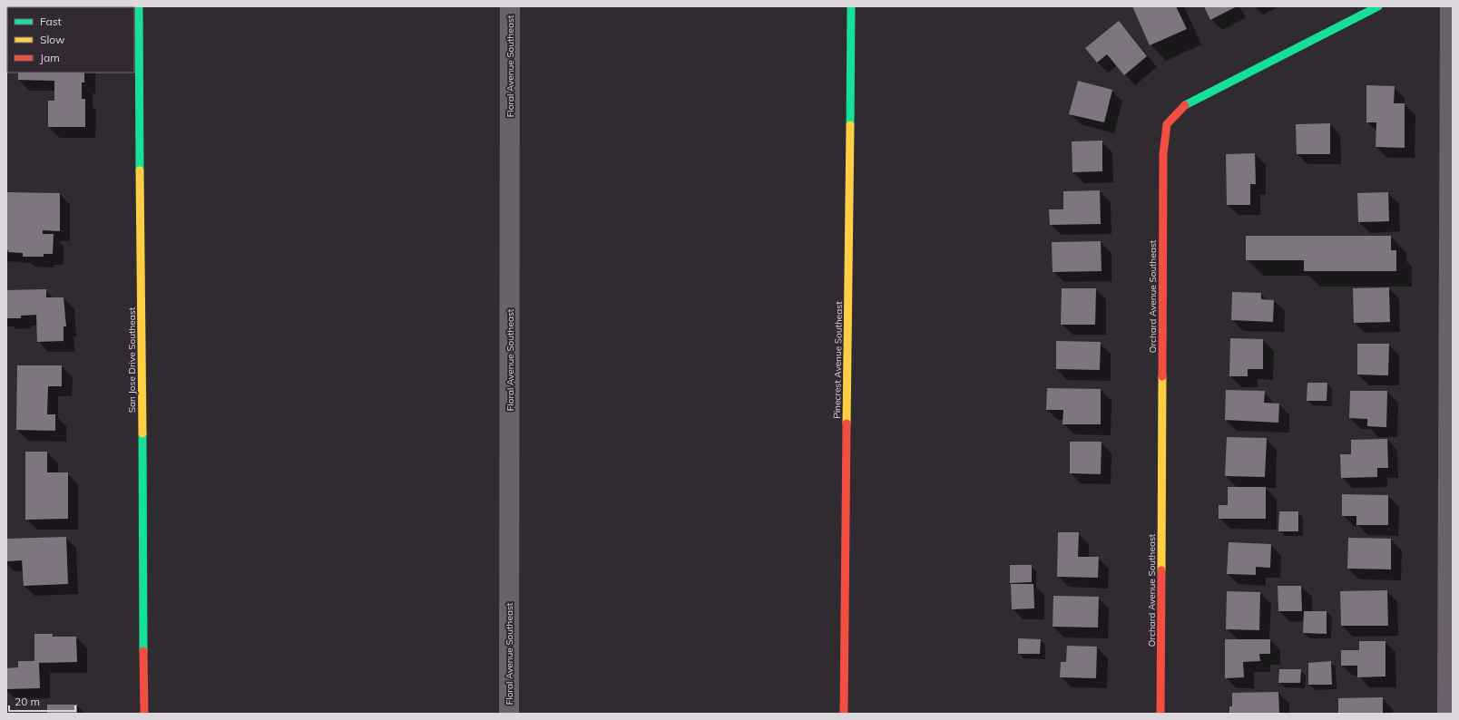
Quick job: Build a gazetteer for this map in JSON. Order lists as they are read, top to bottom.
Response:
{
  "streets": {
    "street": [
      "Floral Avenue Southeast",
      "Orchard Avenue Southeast",
      "San Jose Drive Southeast",
      "Pinecrest Avenue Southeast"
    ]
  },
  "legend": ["Fast", "Slow", "Jam"],
  "scale_bar": "20 m"
}
